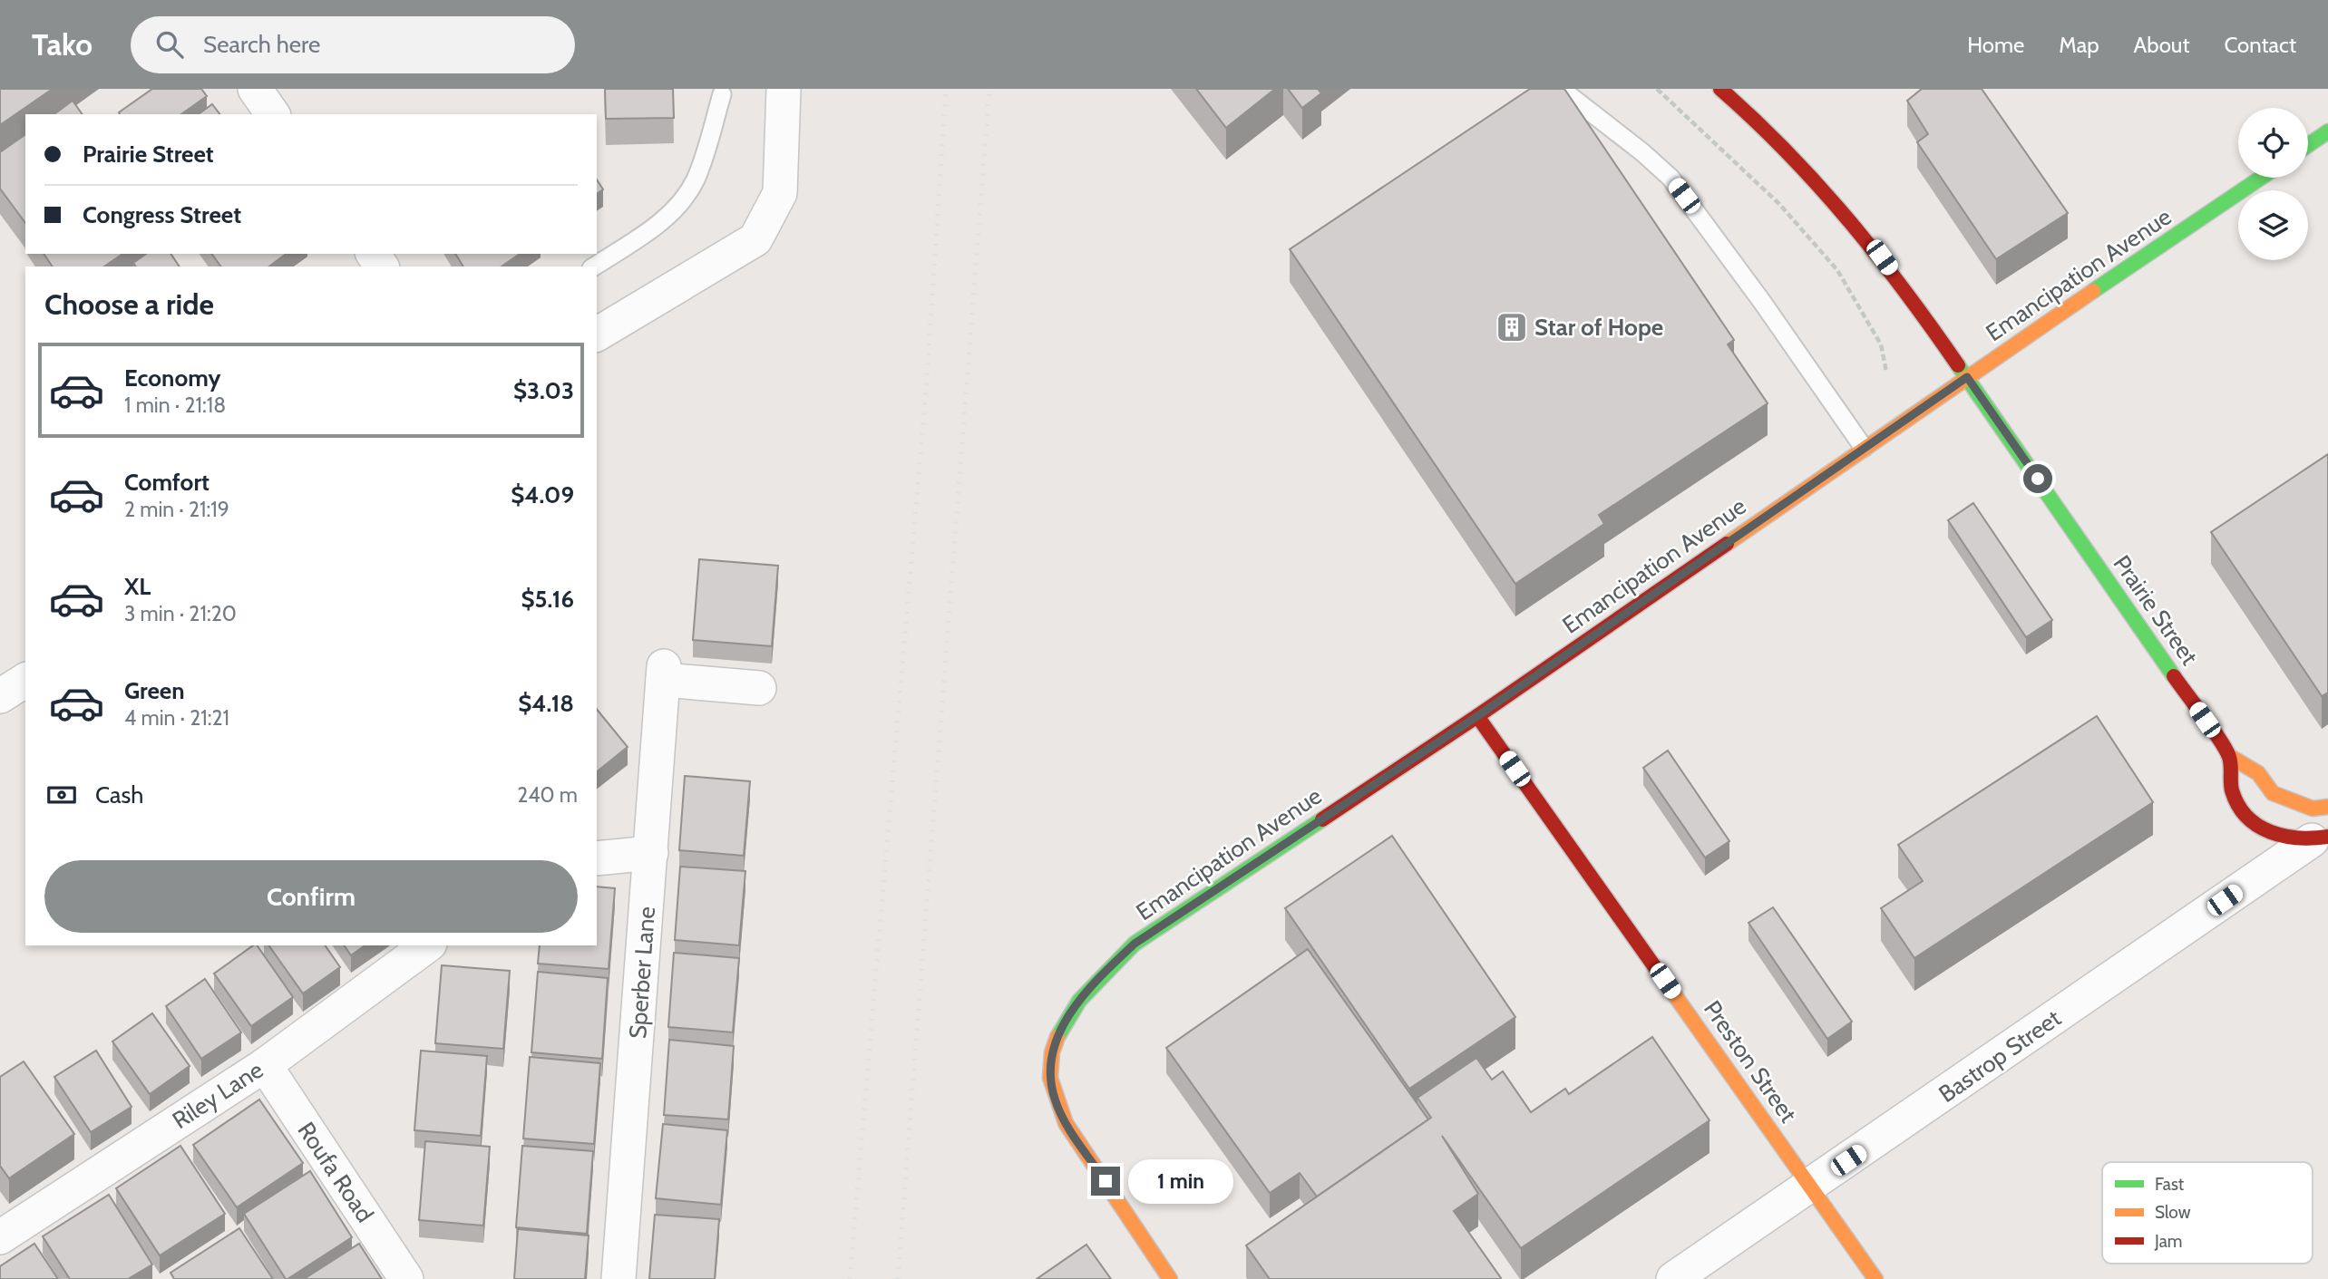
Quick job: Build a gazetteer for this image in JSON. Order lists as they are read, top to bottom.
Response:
{
  "streets": {
    "main road": ["Emancipation Avenue", "Prairie Street", "Preston Street"],
    "street": [
      "Sperber Lane",
      "Bastrop Street",
      "Riley Lane",
      "Roufa Road"
    ]
  },
  "crossings": [
    ["Emancipation Avenue", "Prairie Street"],
    ["Emancipation Avenue", "Preston Street"],
    ["Prairie Street", "Bastrop Street"],
    ["Bastrop Street", "Preston Street"],
    ["Riley Lane", "Roufa Road"]
  ],
  "places": {
    "building": ["Star of Hope"]
  },
  "legend": ["Fast", "Slow", "Jam"],
  "page": {
    "header": "Tako",
    "search": "Search here",
    "nav": [
      "Home",
      "Map",
      "About",
      "Contact"
    ],
    "banner": ["Prairie Street", "Congress Street"],
    "heading": "Choose a ride",
    "list": [
      {
        "name": "Economy",
        "note": "1 min · 21:18",
        "value": "$3.03"
      },
      {
        "name": "Comfort",
        "note": "2 min · 21:19",
        "value": "$4.09"
      },
      {
        "name": "XL",
        "note": "3 min · 21:20",
        "value": "$5.16"
      },
      {
        "name": "Green",
        "note": "4 min · 21:21",
        "value": "$4.18"
      }
    ],
    "pay": ["Cash", "240 m"],
    "buttons": "Confirm",
    "bubble": "1 min"
  }
}
